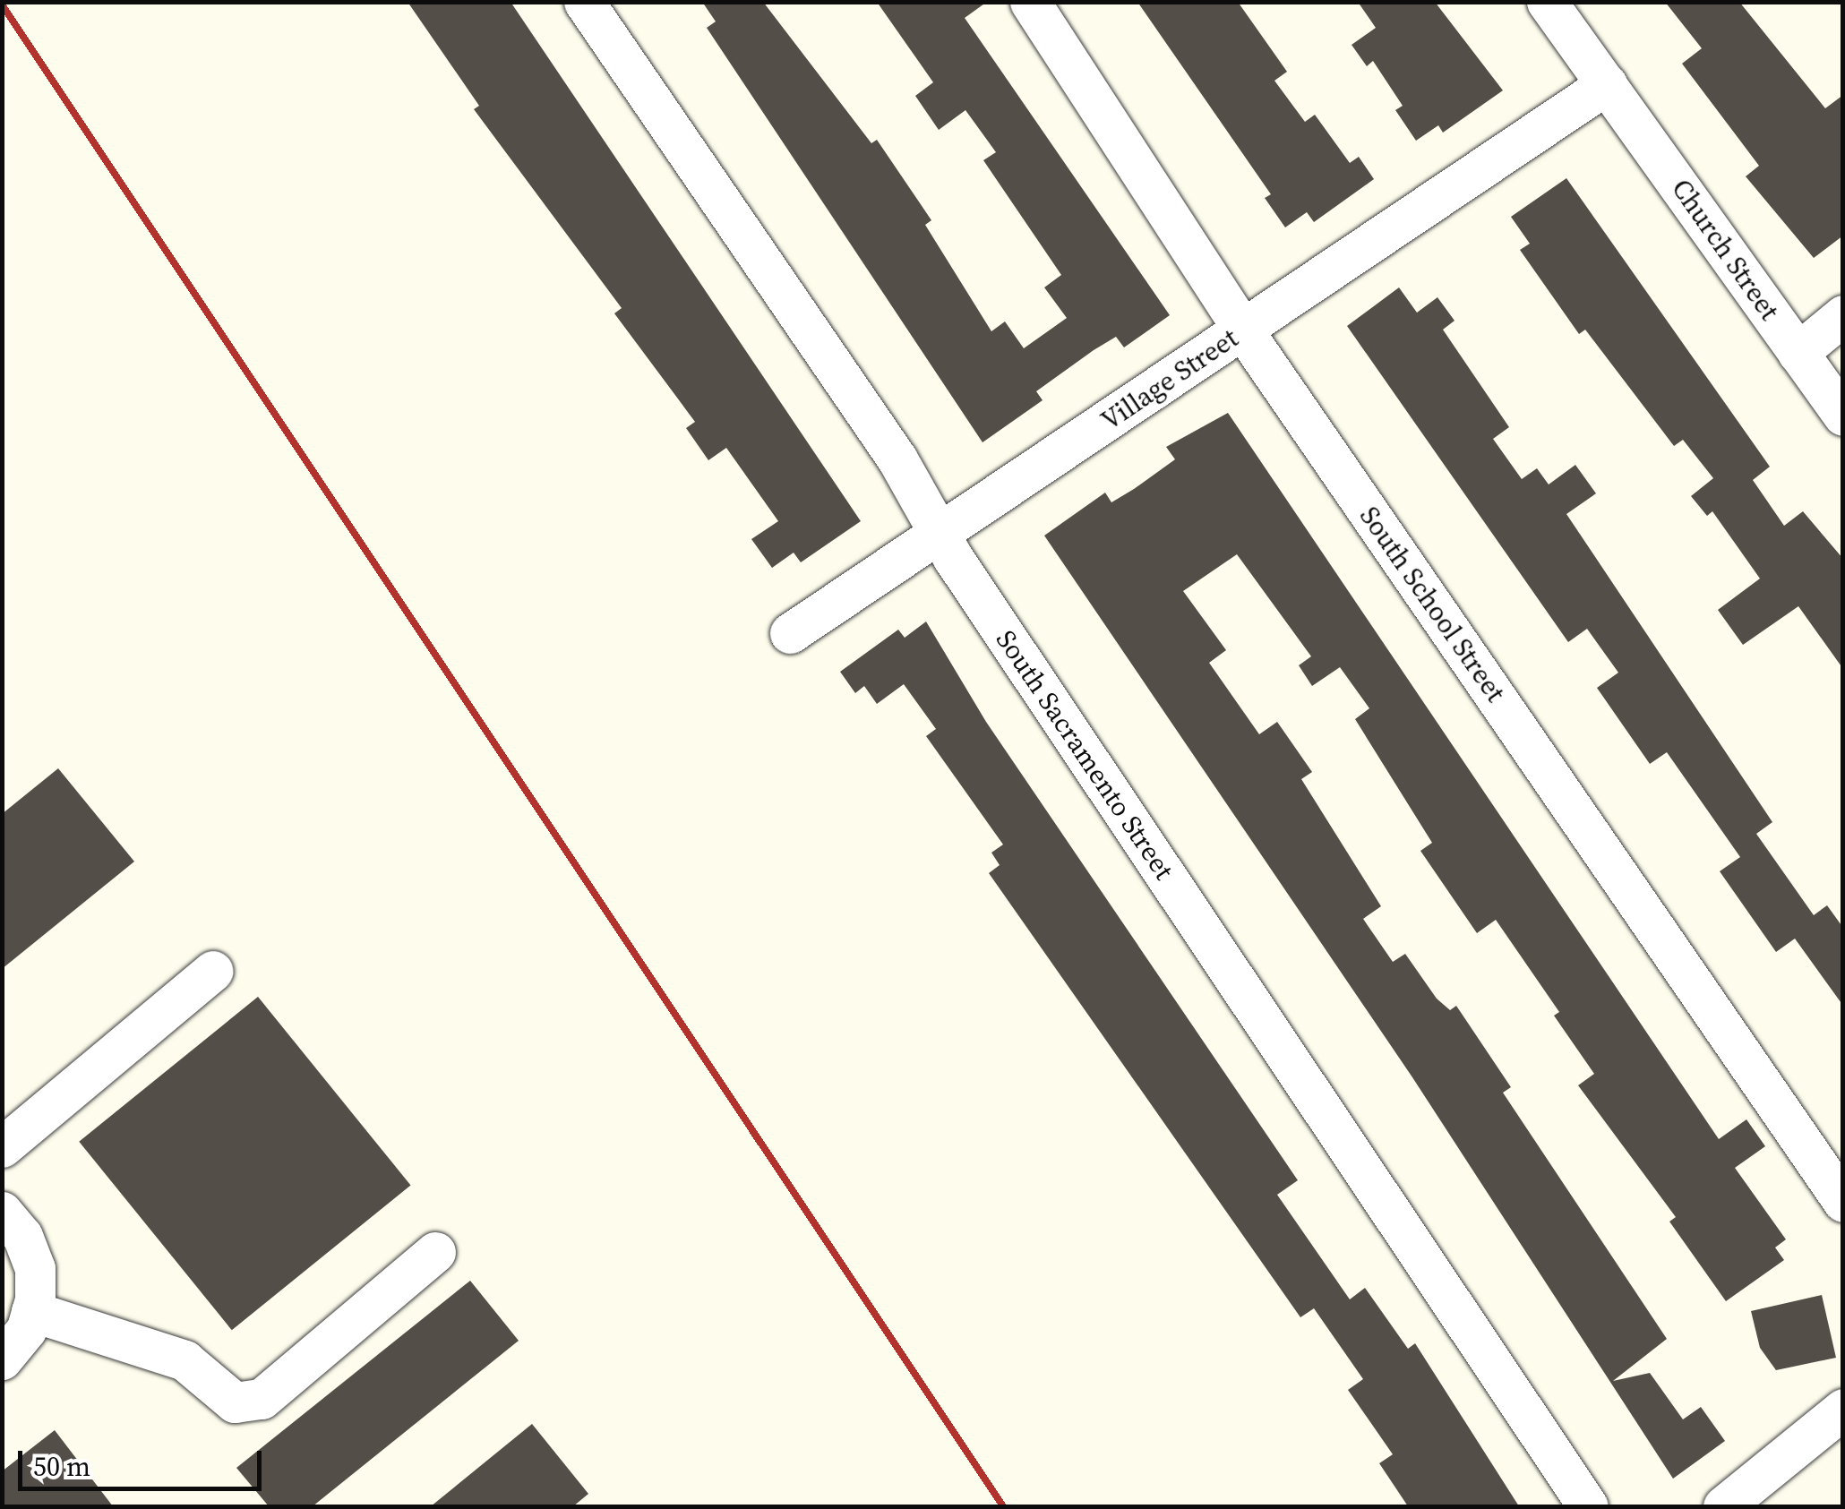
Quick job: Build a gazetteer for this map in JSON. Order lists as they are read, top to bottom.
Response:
{
  "streets": {
    "street": [
      "Church Street",
      "Village Street",
      "South School Street",
      "South Sacramento Street"
    ]
  },
  "crossings": [
    ["Church Street", "Village Street"],
    ["Village Street", "South School Street"],
    ["Village Street", "South Sacramento Street"]
  ],
  "scale_bar": "50 m"
}
